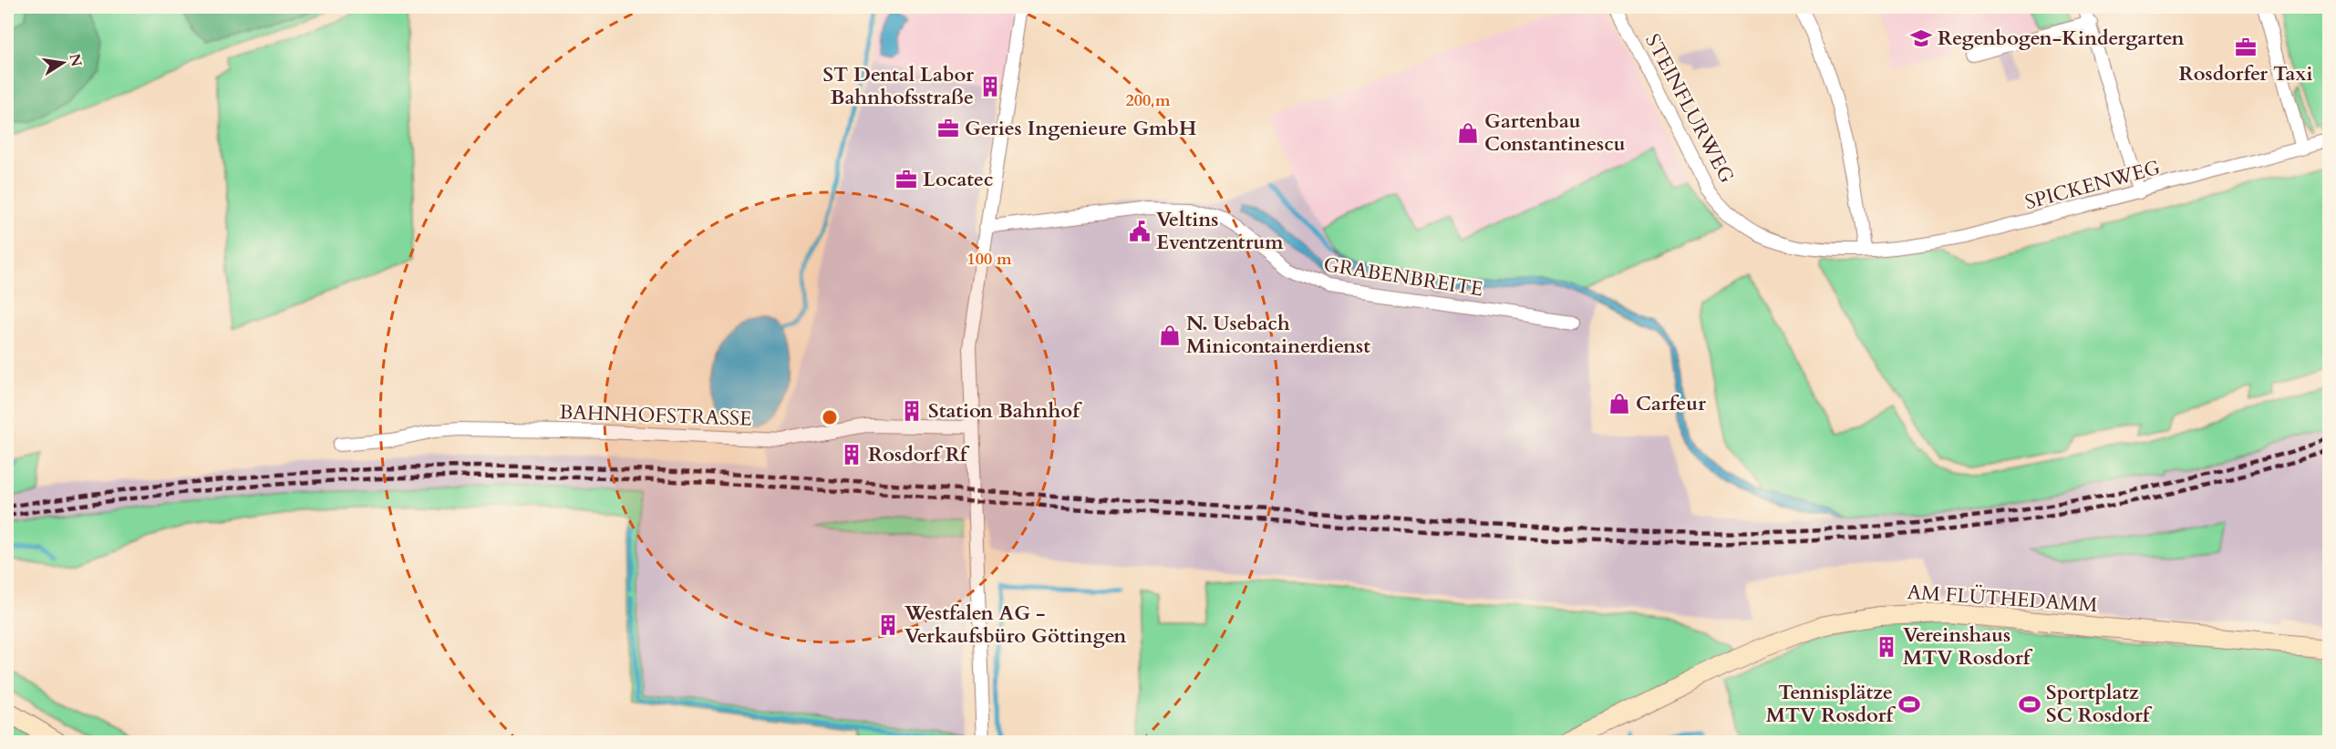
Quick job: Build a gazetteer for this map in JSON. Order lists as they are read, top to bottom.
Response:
{
  "streets": {
    "main road": ["AM FLÜTHEDAMM"],
    "street": [
      "STEINFLURWEG",
      "SPICKENWEG",
      "GRABENBREITE",
      "BAHNHOFSTRASSE"
    ]
  },
  "crossings": [
    ["STEINFLURWEG", "SPICKENWEG"]
  ],
  "places": {
    "school or university": ["Regenbogen-Kindergarten"],
    "office": ["Rosdorfer Taxi", "Geries Ingenieure GmbH", "Locatec"],
    "building": [
      "ST Dental Labor Bahnhofsstraße",
      "Station Bahnhof",
      "Rosdorf Rf",
      "Westfalen AG - Verkaufsbüro Göttingen",
      "Vereinshaus MTV Rosdorf"
    ],
    "shop": ["Gartenbau Constantinescu", "N. Usebach Minicontainerdienst", "Carfeur"],
    "public building": ["Veltins Eventzentrum"],
    "sports": ["Tennisplätze MTV Rosdorf", "Sportplatz SC Rosdorf"]
  },
  "north": "right",
  "rings": ["200 m", "100 m"]
}
